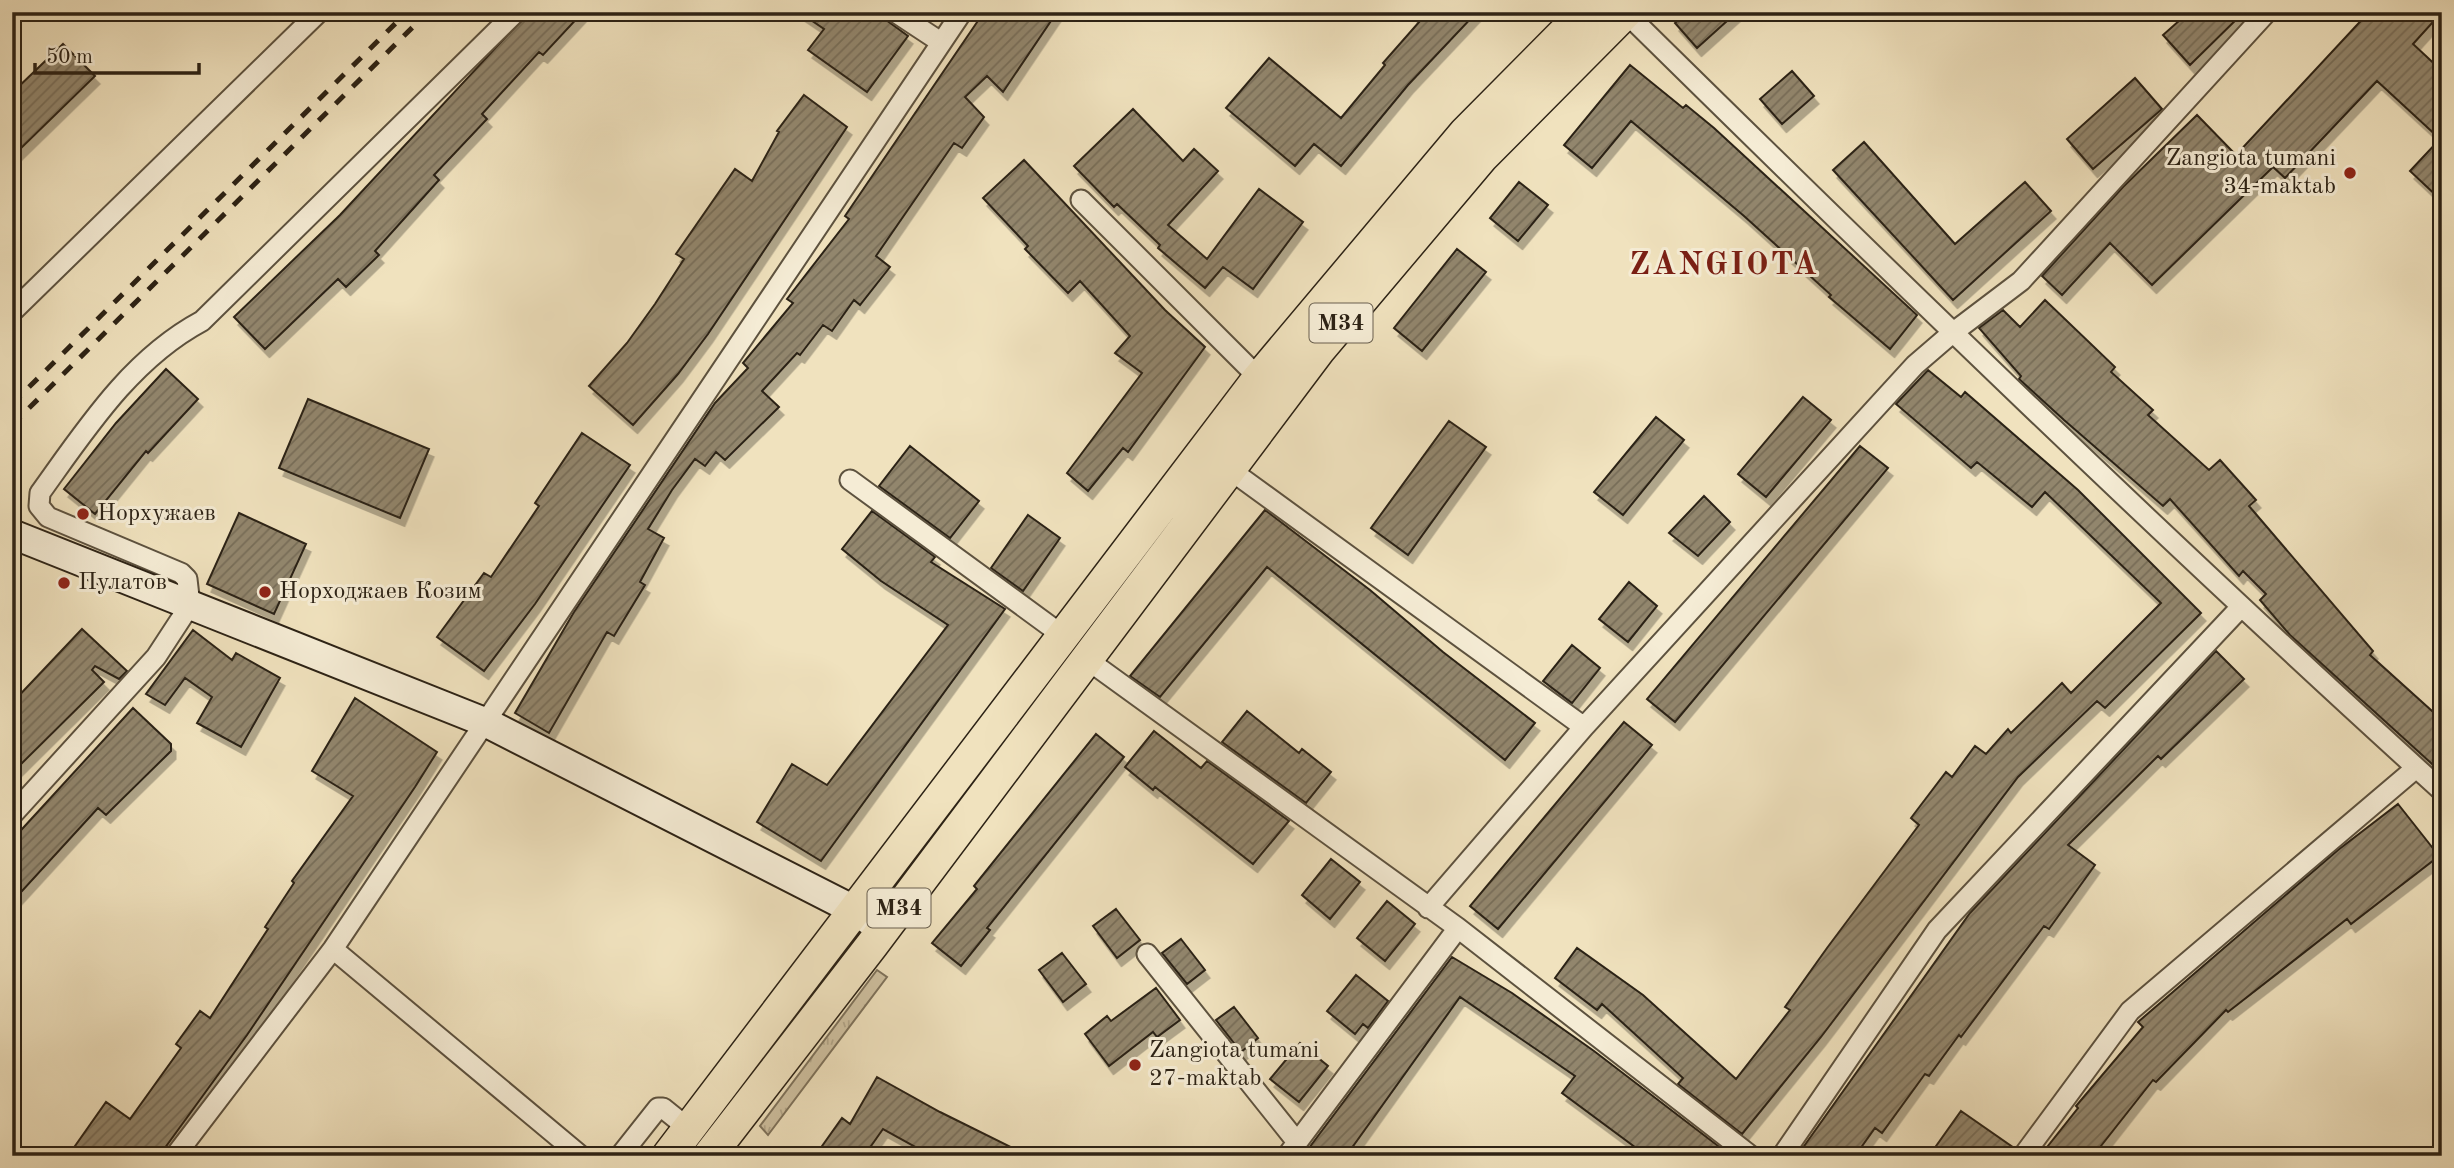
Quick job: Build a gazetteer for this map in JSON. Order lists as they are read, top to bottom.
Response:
{
  "streets": {
    "main road": ["M34"]
  },
  "districts": ["ZANGIOTA"],
  "places": [
    "Zangiota tumani 34-maktab",
    "Норхужаев",
    "Пулатов",
    "Норходжаев Козим",
    "Zangiota tumani 27-maktab"
  ],
  "scale_bar": "50 m"
}
